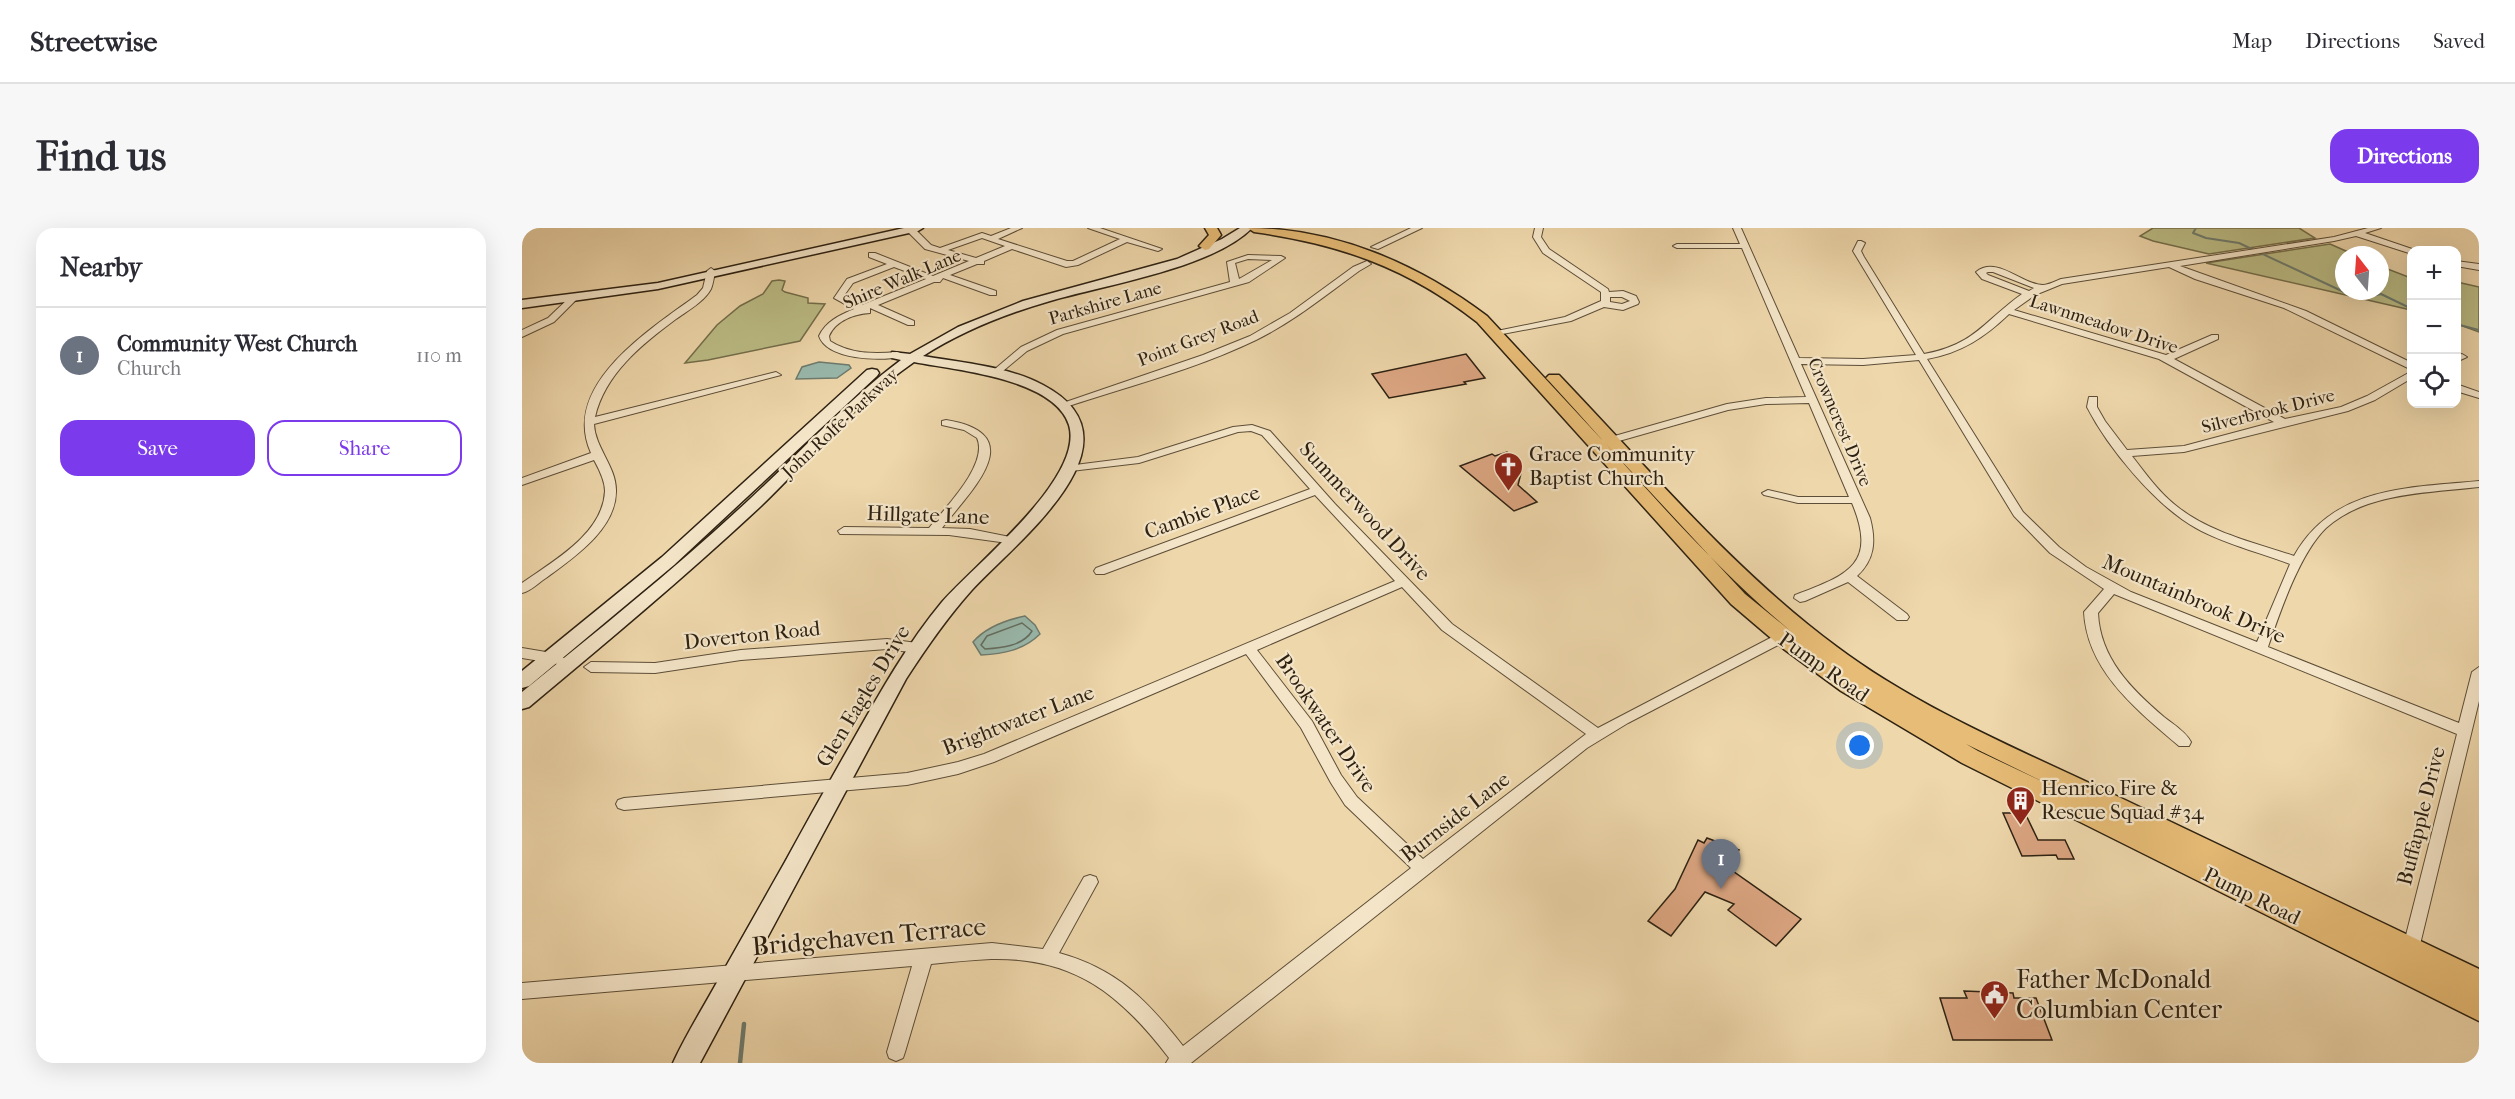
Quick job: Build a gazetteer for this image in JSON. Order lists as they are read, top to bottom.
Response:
{
  "streets": {
    "main road": ["John Rolfe Parkway", "Pump Road", "Glen Eagles Drive"],
    "street": [
      "Shire Walk Lane",
      "Parkshire Lane",
      "Lawnmeadow Drive",
      "Point Grey Road",
      "Silverbrook Drive",
      "Crowncrest Drive",
      "Summerwood Drive",
      "Cambie Place",
      "Hillgate Lane",
      "Mountainbrook Drive",
      "Doverton Road",
      "Brightwater Lane",
      "Brookwater Drive",
      "Buffapple Drive",
      "Burnside Lane",
      "Bridgehaven Terrace"
    ]
  },
  "crossings": [
    ["Shire Walk Lane", "John Rolfe Parkway"],
    ["Shire Walk Lane", "Glen Eagles Drive"],
    ["Parkshire Lane", "Glen Eagles Drive"],
    ["Lawnmeadow Drive", "Silverbrook Drive"],
    ["Point Grey Road", "Glen Eagles Drive"],
    ["John Rolfe Parkway", "Glen Eagles Drive"],
    ["Summerwood Drive", "Cambie Place"],
    ["Summerwood Drive", "Glen Eagles Drive"],
    ["Summerwood Drive", "Brightwater Lane"],
    ["Summerwood Drive", "Burnside Lane"],
    ["Hillgate Lane", "Glen Eagles Drive"],
    ["Mountainbrook Drive", "Buffapple Drive"],
    ["Doverton Road", "Glen Eagles Drive"],
    ["Pump Road", "Buffapple Drive"],
    ["Pump Road", "Burnside Lane"],
    ["Glen Eagles Drive", "Brightwater Lane"],
    ["Glen Eagles Drive", "Bridgehaven Terrace"],
    ["Brightwater Lane", "Brookwater Drive"],
    ["Brookwater Drive", "Burnside Lane"],
    ["Burnside Lane", "Bridgehaven Terrace"]
  ],
  "places": {
    "church": ["Grace Community Baptist Church"],
    "building": ["Henrico Fire & Rescue Squad #34"],
    "public building": ["Father McDonald Columbian Center"]
  },
  "north": "top",
  "page": {
    "header": "Streetwise",
    "nav": ["Map", "Directions", "Saved"],
    "buttons": [
      "Directions",
      ["Save", "Share"]
    ],
    "title": "Find us",
    "heading": "Nearby",
    "map_buttons": ["+", "−"],
    "list": [
      {
        "mark": "1",
        "name": "Community West Church",
        "note": "Church",
        "value": "110 m"
      }
    ],
    "pins": "1"
  }
}
